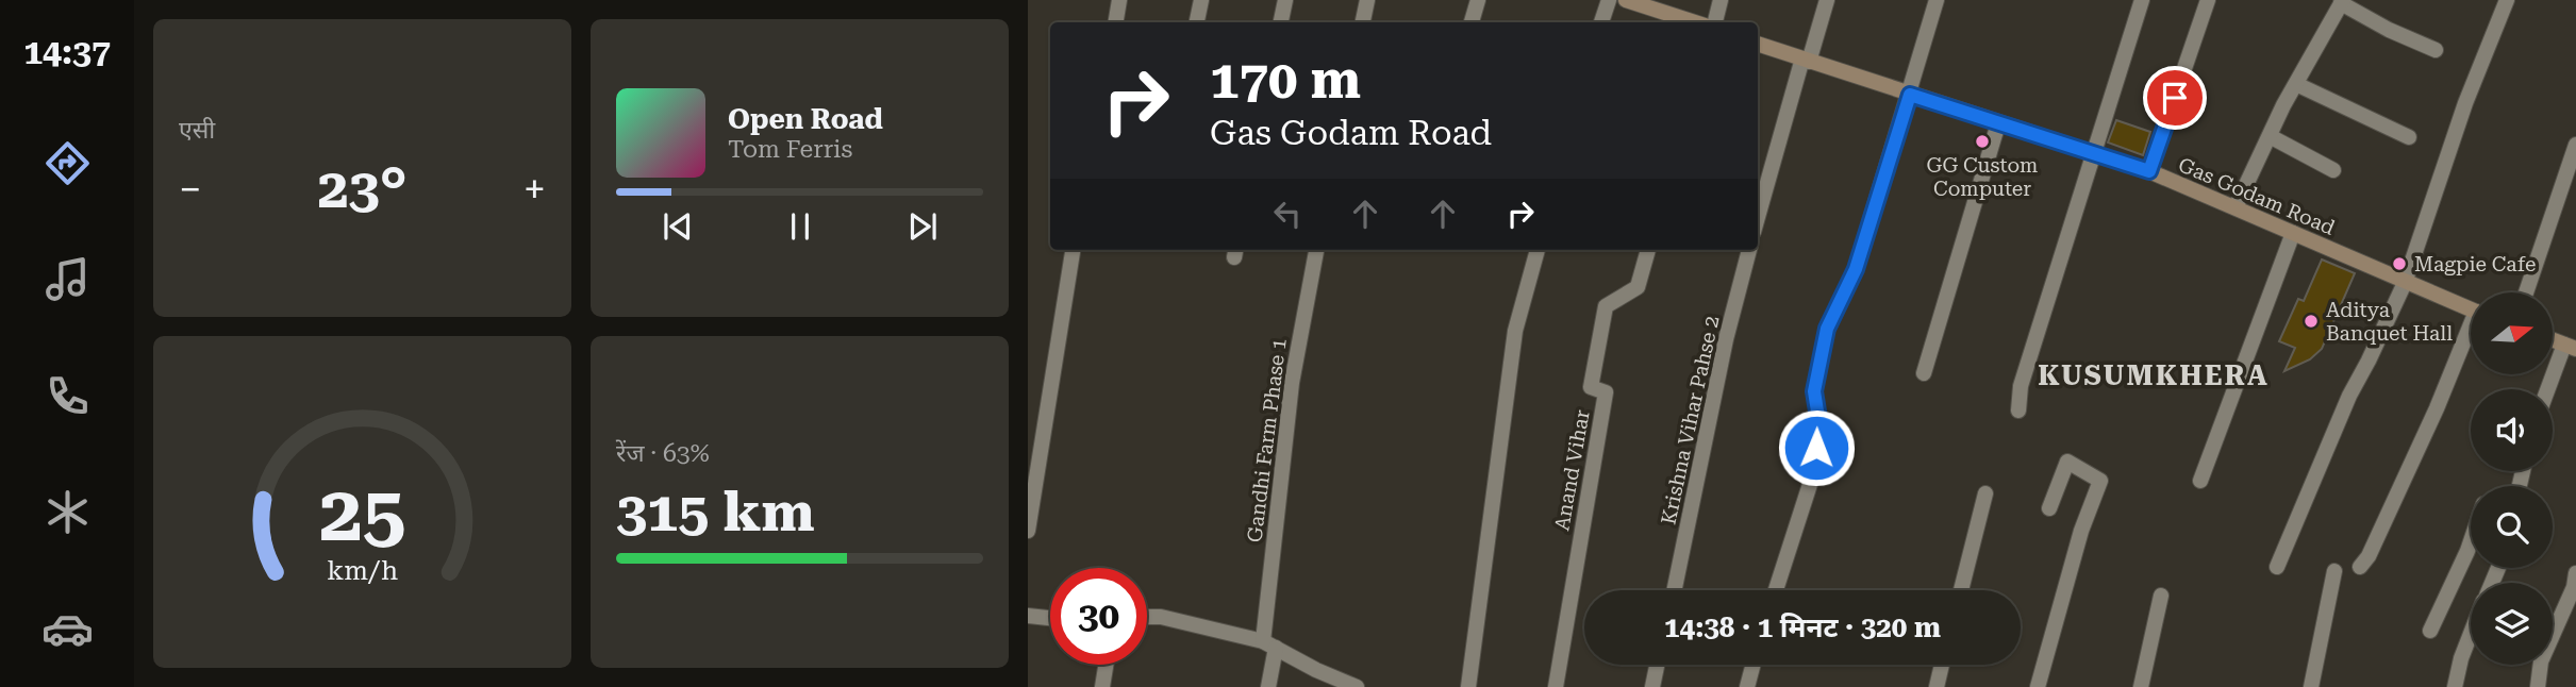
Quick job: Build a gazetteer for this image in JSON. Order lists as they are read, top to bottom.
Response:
{
  "streets": {
    "main road": ["Gas Godam Road"],
    "street": ["Krishna Vihar Pahse 2", "Gandhi Farm Phase 1", "Anand Vihar"]
  },
  "districts": ["KUSUMKHERA"],
  "places": ["GG Custom Computer", "Magpie Cafe", "Aditya Banquet Hall"],
  "north": "right",
  "page": {
    "tabs": "14:37",
    "tile": [
      "एसी",
      ["रेंज · 63%", "315 km"]
    ],
    "turn": ["170 m", "Gas Godam Road"],
    "song": ["Open Road", "Tom Ferris"],
    "heat": ["−", "23°", "+"],
    "limit": "30",
    "trip": "14:38 · 1 मिनट · 320 m",
    "gauge": ["25", "km/h"]
  }
}
